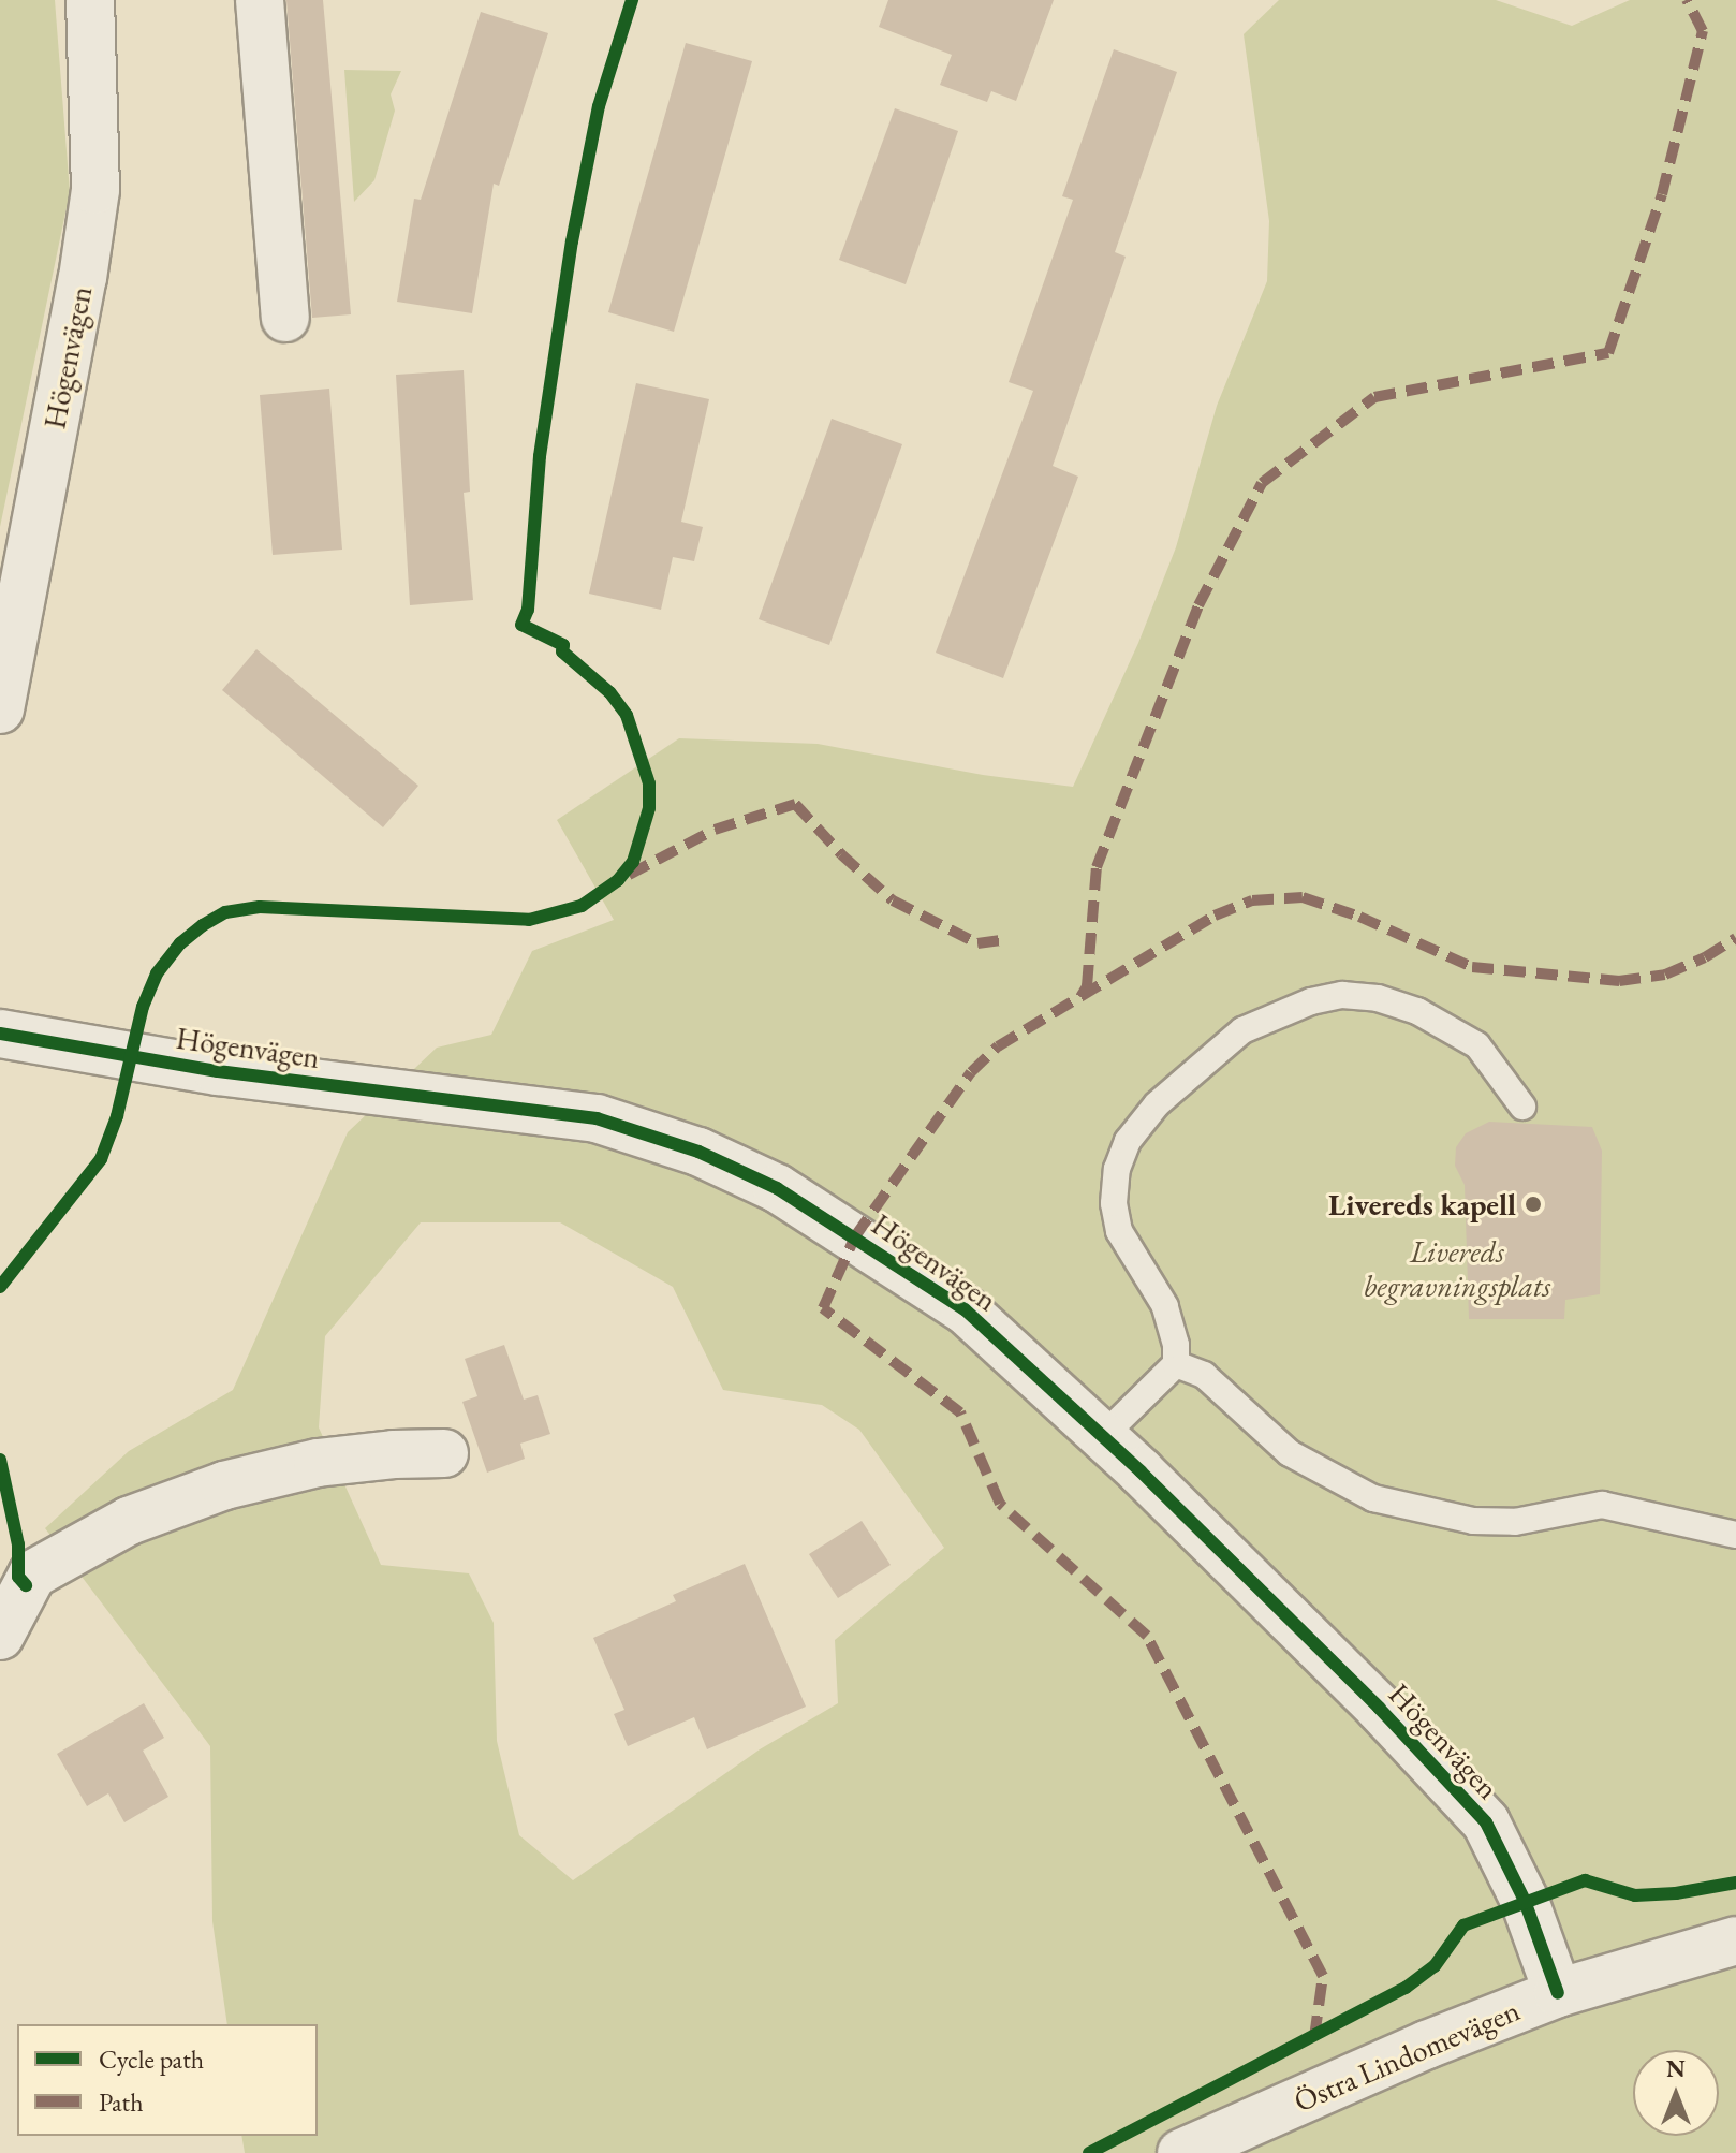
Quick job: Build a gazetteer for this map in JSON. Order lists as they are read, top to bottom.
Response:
{
  "streets": {
    "street": ["Högenvägen", "Östra Lindomevägen"]
  },
  "crossings": [
    ["Högenvägen", "Östra Lindomevägen"]
  ],
  "parks": ["Livereds begravningsplats"],
  "places": ["Livereds kapell"],
  "legend": ["Cycle path", "Path"],
  "north": "top"
}
